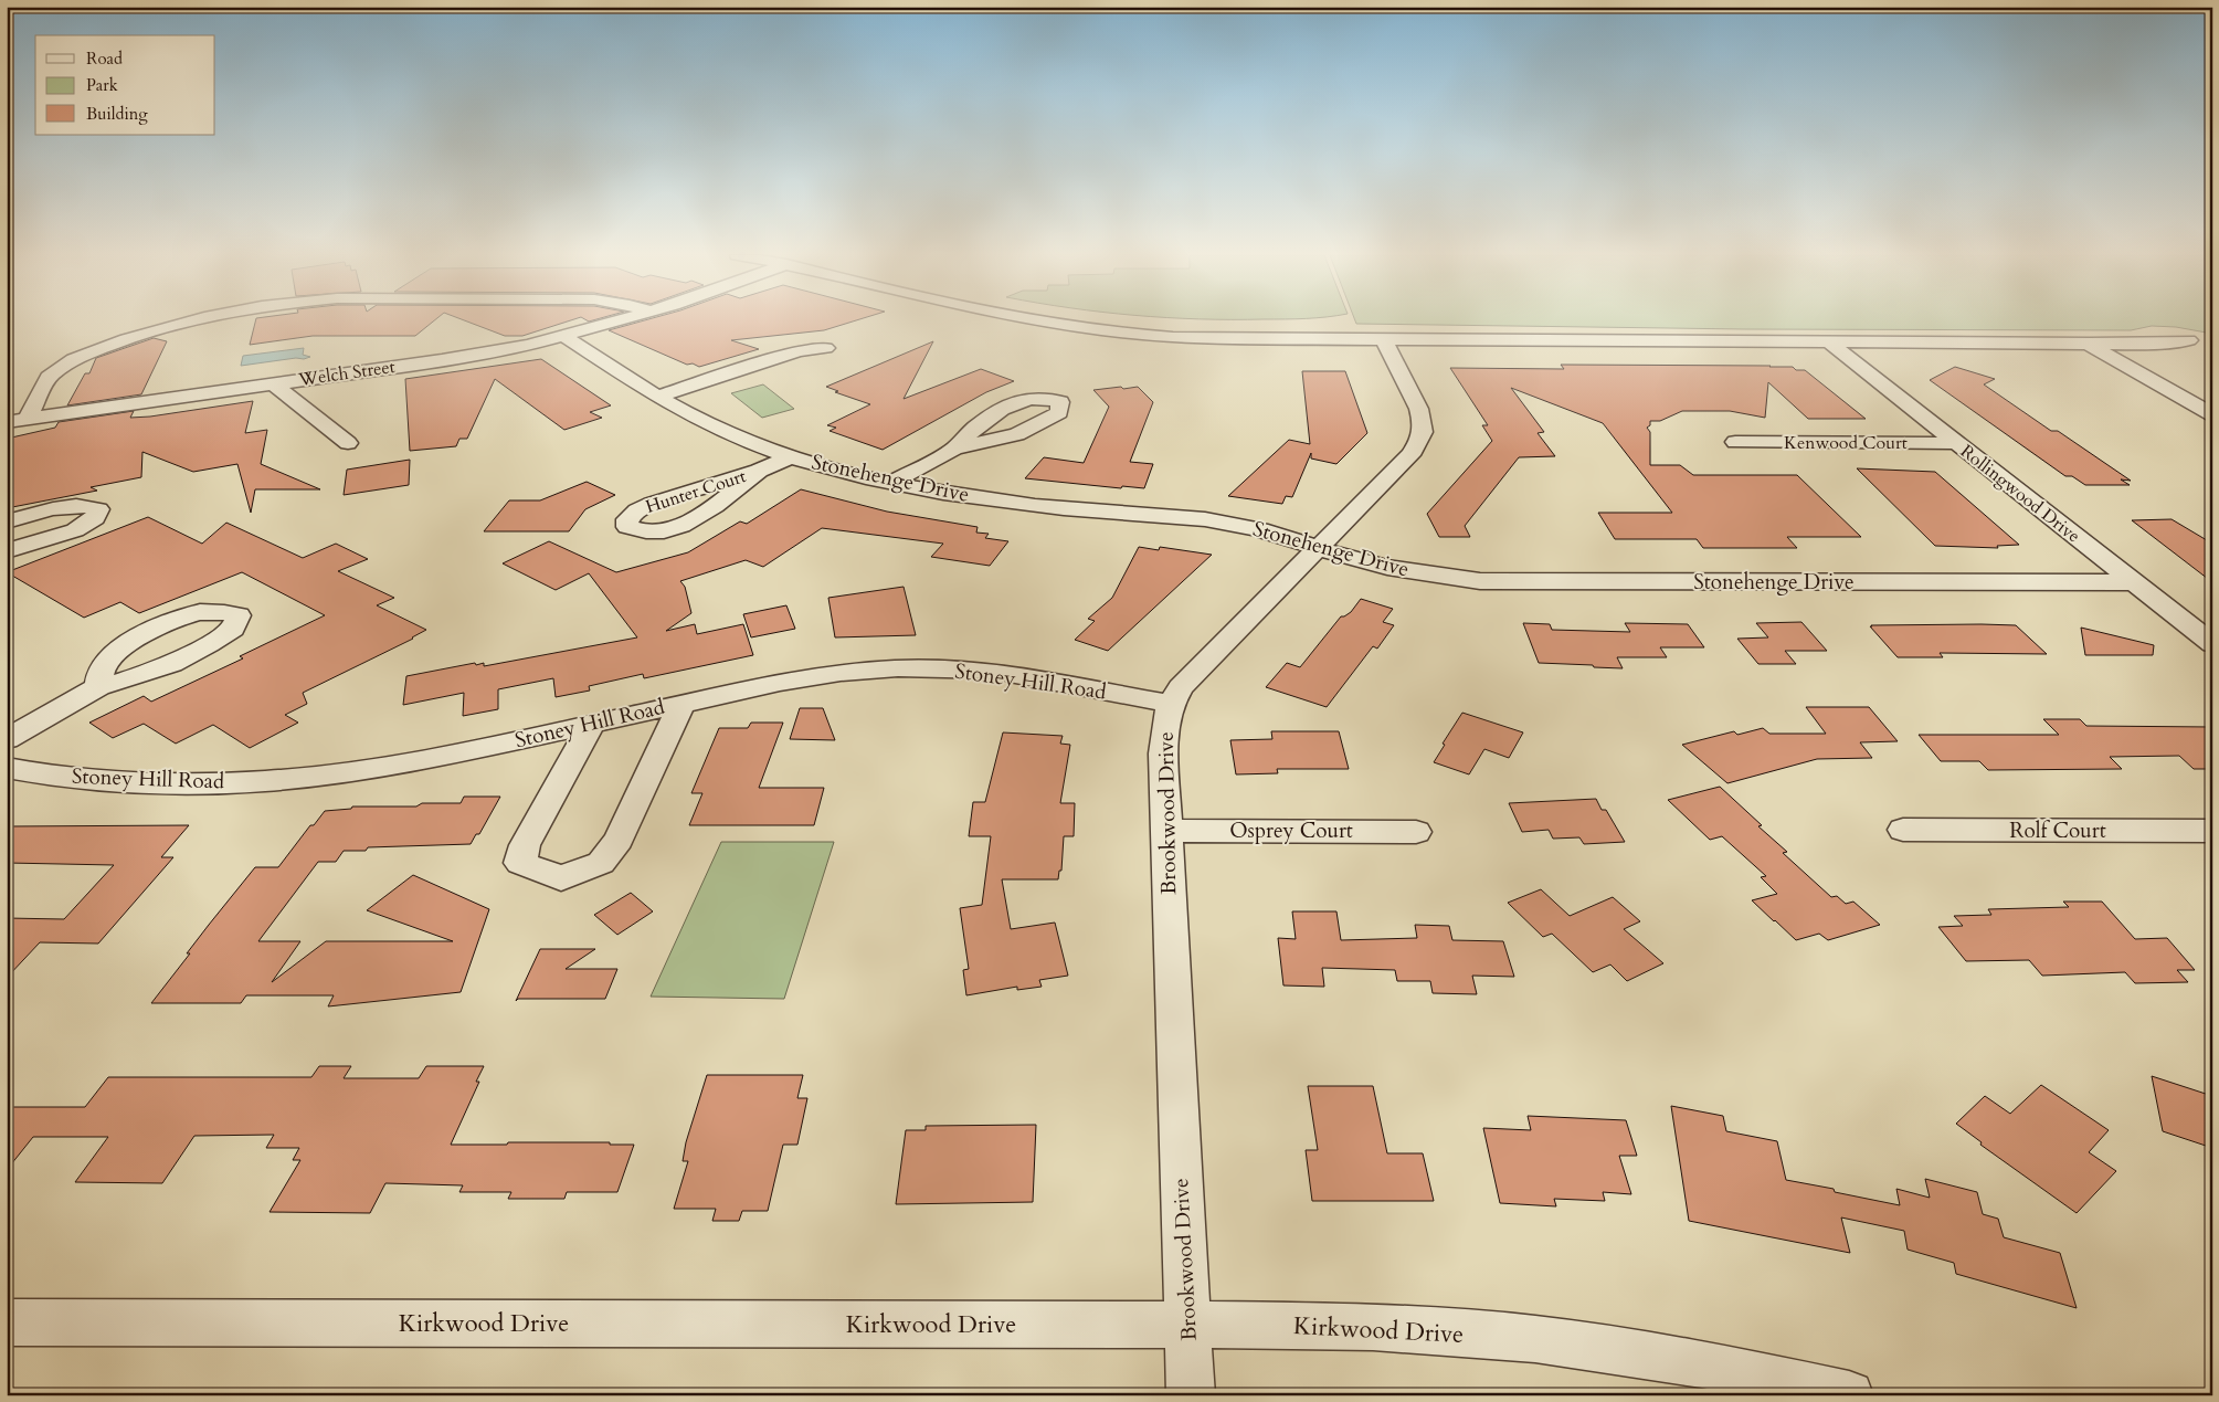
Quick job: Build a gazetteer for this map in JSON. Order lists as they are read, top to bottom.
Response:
{
  "streets": {
    "street": [
      "Welch Street",
      "Kenwood Court",
      "Stonehenge Drive",
      "Hunter Court",
      "Rollingwood Drive",
      "Stoney Hill Road",
      "Brookwood Drive",
      "Osprey Court",
      "Rolf Court",
      "Kirkwood Drive"
    ]
  },
  "crossings": [
    ["Welch Street", "Stonehenge Drive"],
    ["Kenwood Court", "Rollingwood Drive"],
    ["Stonehenge Drive", "Hunter Court"],
    ["Stonehenge Drive", "Rollingwood Drive"],
    ["Stonehenge Drive", "Brookwood Drive"],
    ["Stoney Hill Road", "Brookwood Drive"],
    ["Brookwood Drive", "Osprey Court"],
    ["Brookwood Drive", "Kirkwood Drive"]
  ],
  "legend": ["Road", "Park", "Building"]
}
